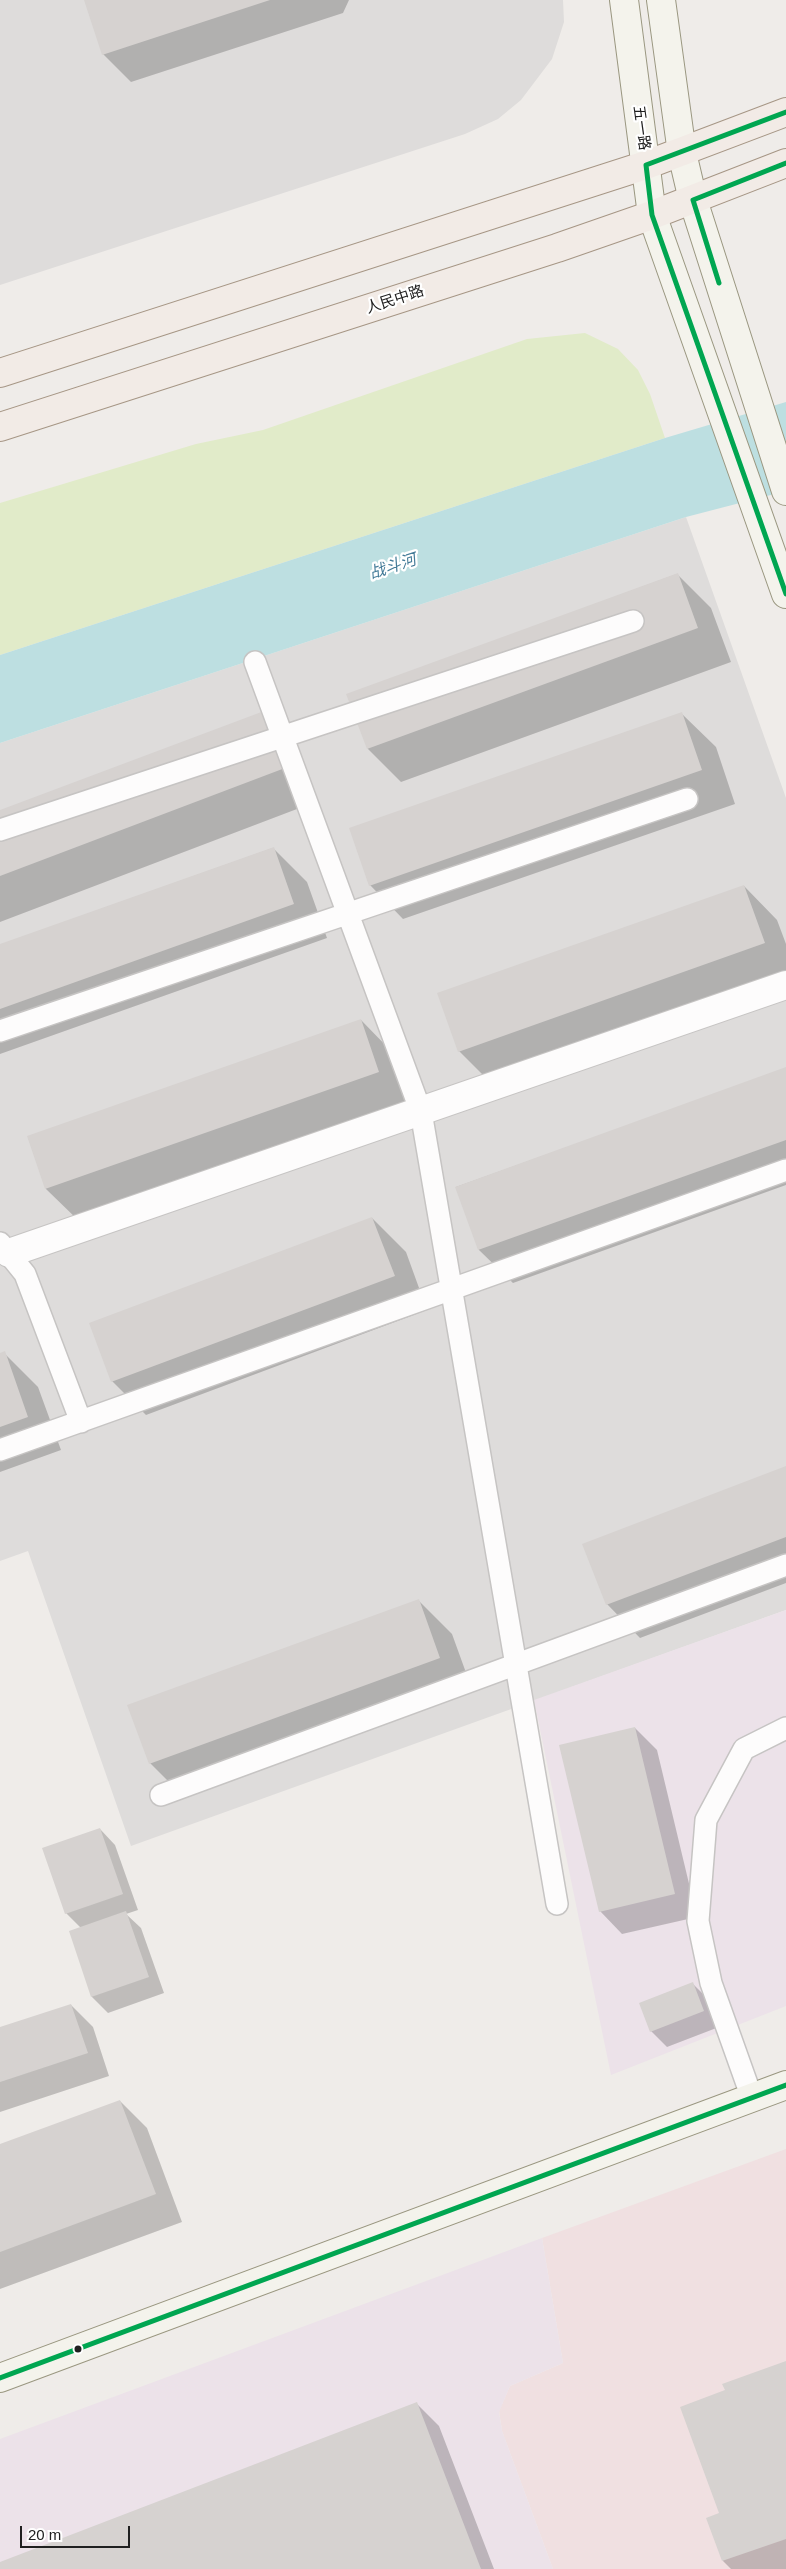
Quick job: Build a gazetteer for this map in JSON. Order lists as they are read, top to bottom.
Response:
{
  "streets": {
    "main road": ["五一路", "人民中路"]
  },
  "crossings": [
    ["五一路", "人民中路"]
  ],
  "water": ["战斗河"],
  "scale_bar": "20 m"
}
